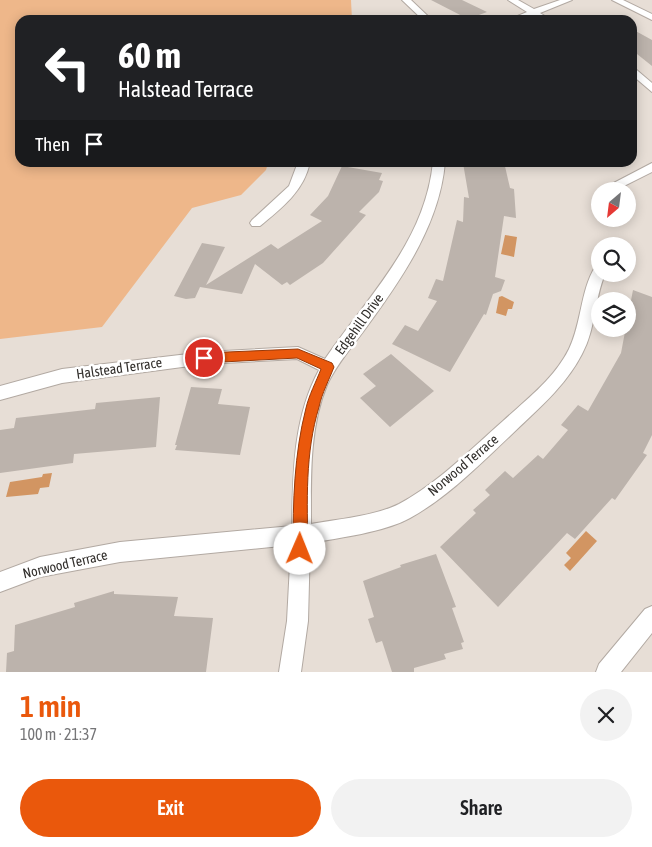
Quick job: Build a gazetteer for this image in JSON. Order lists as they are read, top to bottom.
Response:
{
  "streets": {
    "street": ["Edgehill Drive", "Halstead Terrace", "Norwood Terrace"]
  },
  "crossings": [
    ["Edgehill Drive", "Halstead Terrace"],
    ["Edgehill Drive", "Norwood Terrace"]
  ],
  "north": "bottom left",
  "page": {
    "turn": ["60 m", "Halstead Terrace"],
    "then": "Then",
    "heading": ["1 min", "100 m · 21:37"],
    "buttons": ["Exit", "Share"]
  }
}
